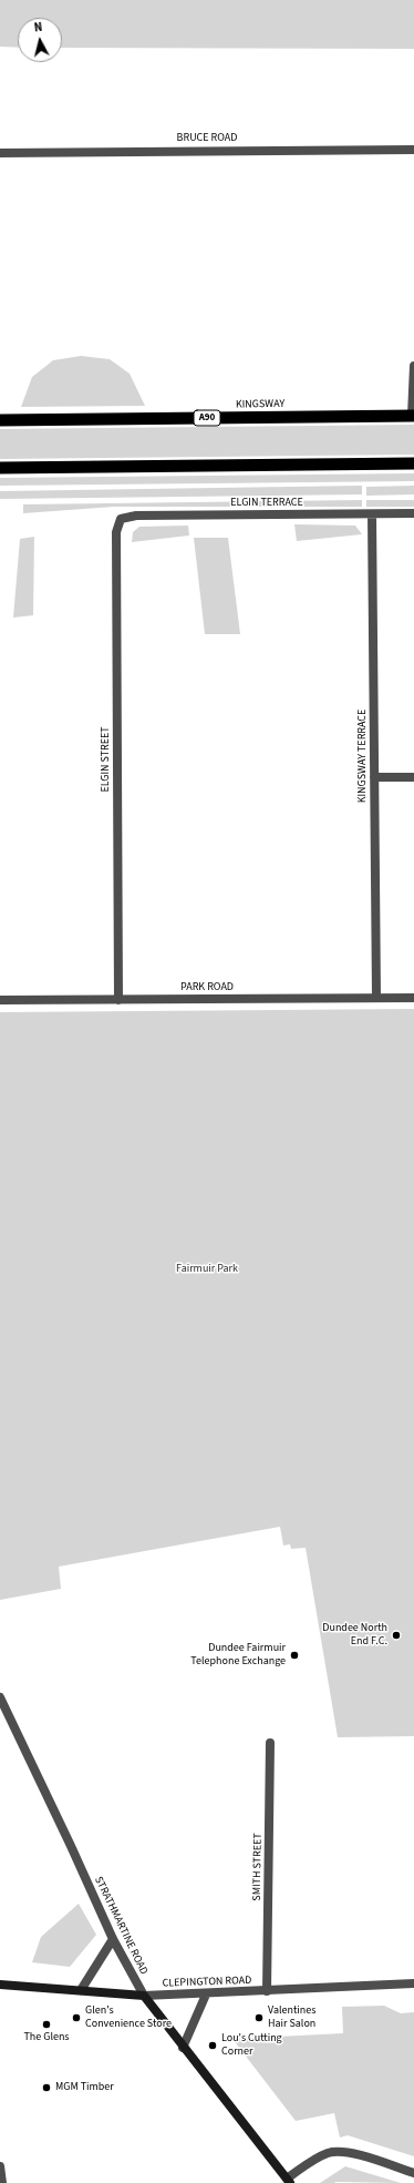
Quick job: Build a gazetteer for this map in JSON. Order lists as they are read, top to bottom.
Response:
{
  "streets": {
    "highway": ["KINGSWAY", "A90"],
    "main road": ["STRATHMARTINE ROAD", "CLEPINGTON ROAD"],
    "street": [
      "BRUCE ROAD",
      "ELGIN TERRACE",
      "KINGSWAY TERRACE",
      "ELGIN STREET",
      "PARK ROAD",
      "SMITH STREET"
    ]
  },
  "crossings": [
    ["ELGIN TERRACE", "KINGSWAY TERRACE"],
    ["ELGIN TERRACE", "ELGIN STREET"],
    ["KINGSWAY TERRACE", "PARK ROAD"],
    ["ELGIN STREET", "PARK ROAD"],
    ["SMITH STREET", "CLEPINGTON ROAD"],
    ["STRATHMARTINE ROAD", "CLEPINGTON ROAD"]
  ],
  "parks": ["Fairmuir Park"],
  "places": [
    "Dundee North End F.C.",
    "Dundee Fairmuir Telephone Exchange",
    "Glen's Convenience Store",
    "Valentines Hair Salon",
    "The Glens",
    "Lou's Cutting Corner",
    "MGM Timber"
  ],
  "north": "top"
}
